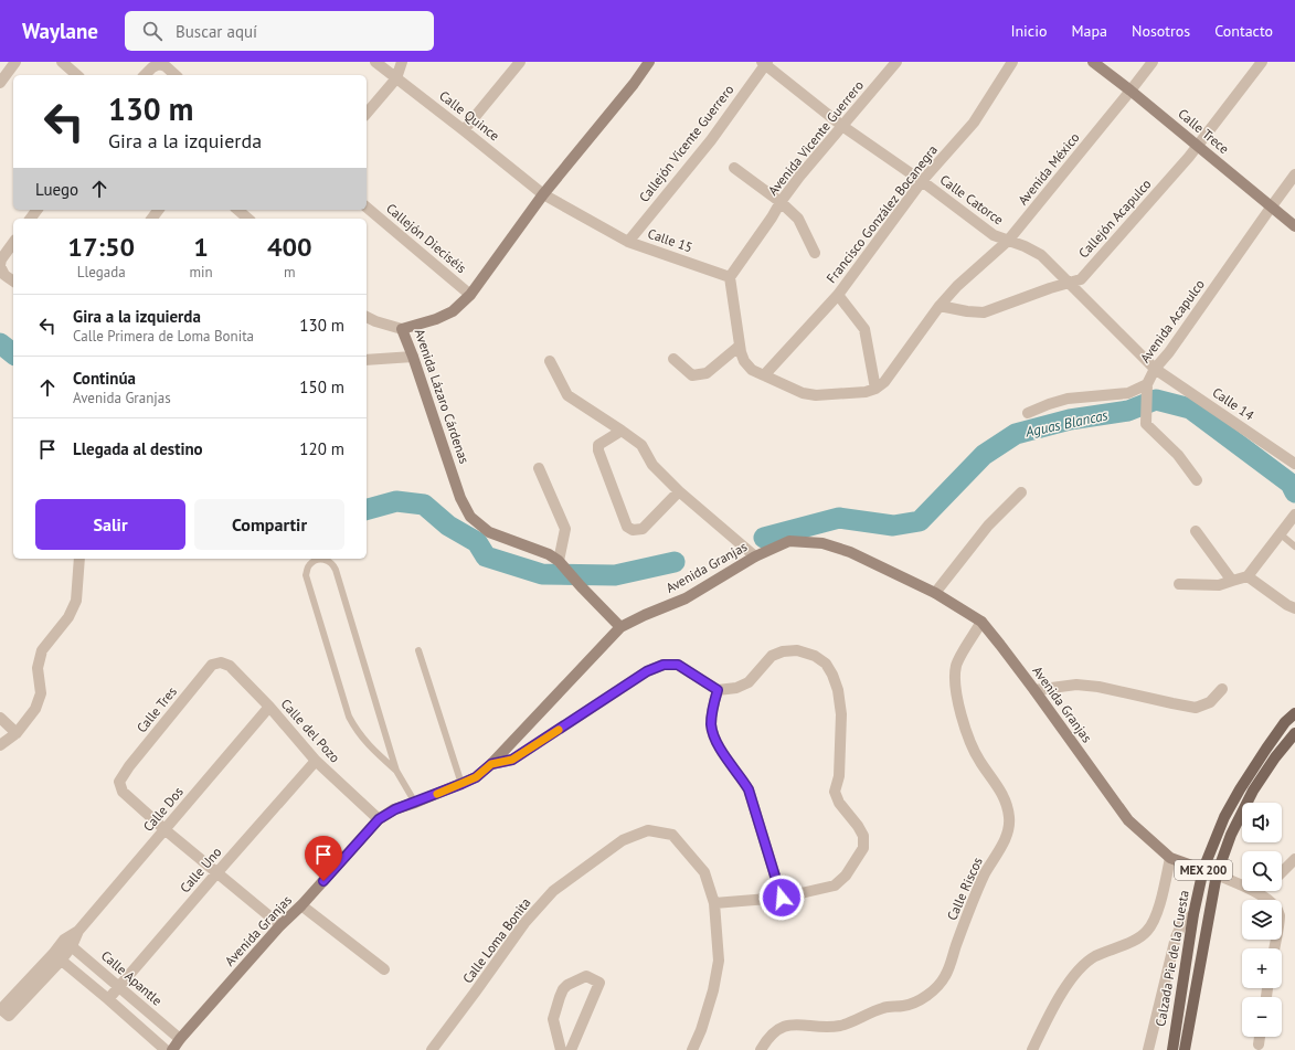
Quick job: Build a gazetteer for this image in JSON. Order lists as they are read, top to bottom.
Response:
{
  "streets": {
    "main road": [
      "Calle Trece",
      "Avenida Lázaro Cárdenas",
      "Avenida Granjas",
      "MEX 200",
      "Calzada Pie de la Cuesta"
    ],
    "street": [
      "Calle Quince",
      "Avenida Vicente Guerrero",
      "Callejón Vicente Guerrero",
      "Avenida México",
      "Calle Catorce",
      "Francisco González Bocanegra",
      "Callejón Acapulco",
      "Callejón Dieciséis",
      "Calle 15",
      "Avenida Acapulco",
      "Calle 14",
      "Calle Tres",
      "Calle del Pozo",
      "Calle Dos",
      "Calle Uno",
      "Calle Riscos",
      "Calle Loma Bonita",
      "Calle Apantle"
    ]
  },
  "crossings": [
    ["Calle Quince", "Calle 15"],
    ["Calle Quince", "Avenida Lázaro Cárdenas"],
    ["Calle Trece", "Avenida México"],
    ["Calle Trece", "Callejón Acapulco"],
    ["Calle Trece", "Avenida Acapulco"],
    ["Avenida Vicente Guerrero", "Calle Catorce"],
    ["Avenida Vicente Guerrero", "Calle 15"],
    ["Callejón Vicente Guerrero", "Calle Catorce"],
    ["Callejón Vicente Guerrero", "Calle 15"],
    ["Avenida México", "Calle Catorce"],
    ["Avenida México", "Callejón Acapulco"],
    ["Calle Catorce", "Francisco González Bocanegra"],
    ["Calle Catorce", "Callejón Acapulco"],
    ["Calle Catorce", "Avenida Acapulco"],
    ["Calle Catorce", "Calle 14"],
    ["Callejón Dieciséis", "Avenida Lázaro Cárdenas"],
    ["Calle 15", "Avenida Lázaro Cárdenas"],
    ["Avenida Acapulco", "Calle 14"],
    ["Avenida Lázaro Cárdenas", "Avenida Granjas"],
    ["Avenida Granjas", "Calle del Pozo"],
    ["Avenida Granjas", "Calle Riscos"],
    ["Avenida Granjas", "Calzada Pie de la Cuesta"],
    ["Avenida Granjas", "Calle Apantle"],
    ["Calle Tres", "Calle del Pozo"],
    ["Calle Tres", "Calle Dos"],
    ["Calle del Pozo", "Calle Dos"],
    ["Calle del Pozo", "Calle Uno"],
    ["Calle Dos", "Calle Apantle"],
    ["Calle Uno", "Calle Apantle"]
  ],
  "water": ["Aguas Blancas"],
  "page": {
    "header": "Waylane",
    "search": "Buscar aquí",
    "nav": [
      "Inicio",
      "Mapa",
      "Nosotros",
      "Contacto"
    ],
    "turn": ["130 m", "Gira a la izquierda"],
    "then": "Luego",
    "eta": [
      "17:50",
      "Llegada",
      "1",
      "min",
      "400",
      "m"
    ],
    "list": [
      {
        "name": "Gira a la izquierda",
        "note": "Calle Primera de Loma Bonita",
        "value": "130 m"
      },
      {
        "name": "Continúa",
        "note": "Avenida Granjas",
        "value": "150 m"
      },
      {
        "name": "Llegada al destino",
        "value": "120 m"
      }
    ],
    "buttons": ["Salir", "Compartir"],
    "map_buttons": ["+", "−"]
  }
}
